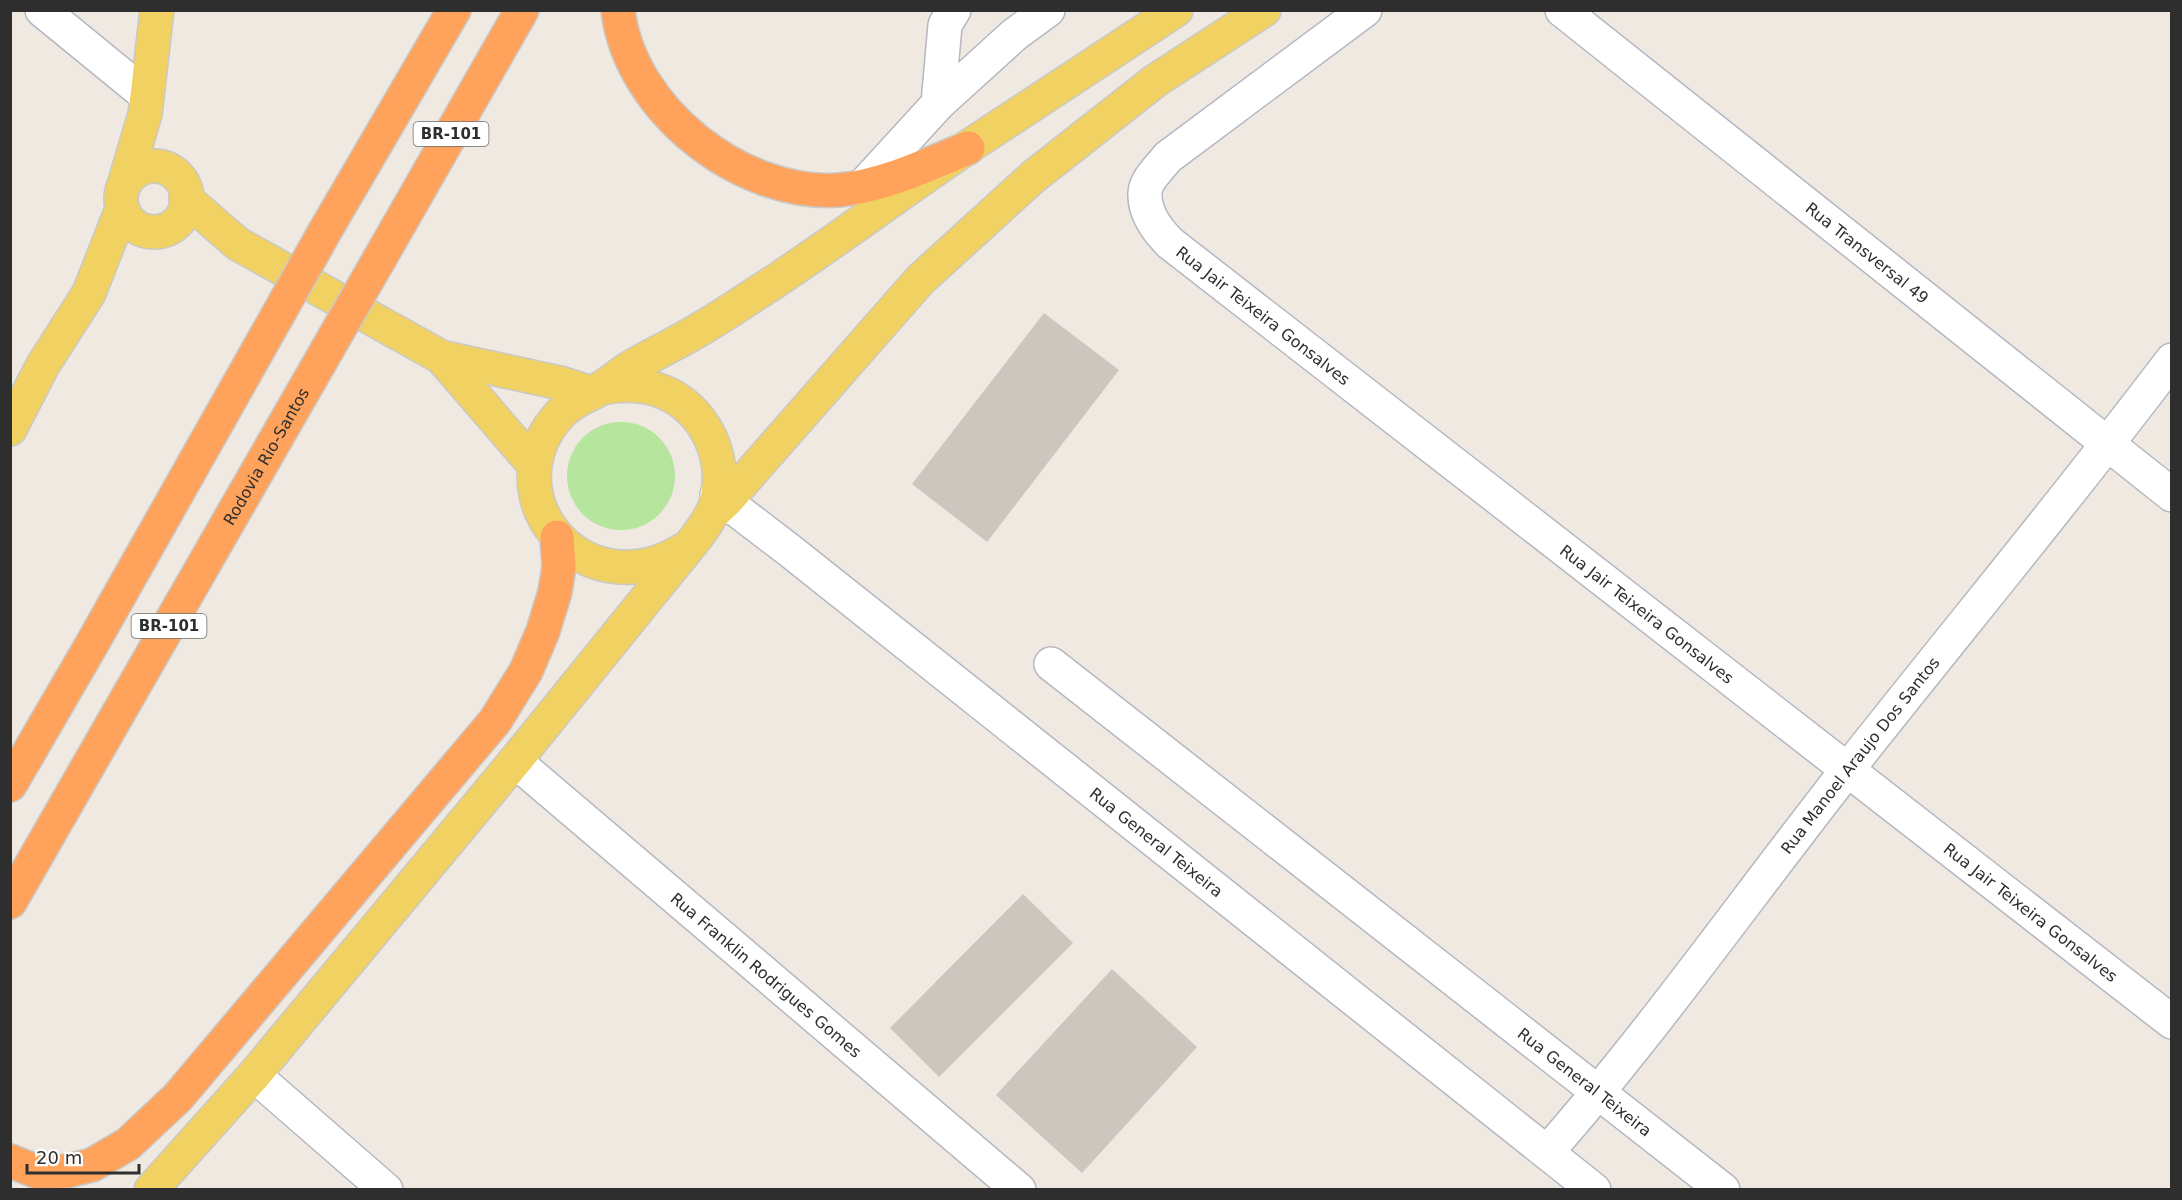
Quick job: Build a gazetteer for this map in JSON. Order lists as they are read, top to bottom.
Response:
{
  "streets": {
    "highway": ["BR-101", "Rodovia Rio-Santos"],
    "street": [
      "Rua Transversal 49",
      "Rua Jair Teixeira Gonsalves",
      "Rua Manoel Araujo Dos Santos",
      "Rua General Teixeira",
      "Rua Franklin Rodrigues Gomes"
    ]
  },
  "crossings": [
    ["Rua Transversal 49", "Rua Manoel Araujo Dos Santos"],
    ["Rua Jair Teixeira Gonsalves", "Rua Manoel Araujo Dos Santos"],
    ["Rua Manoel Araujo Dos Santos", "Rua General Teixeira"]
  ],
  "scale_bar": "20 m"
}
